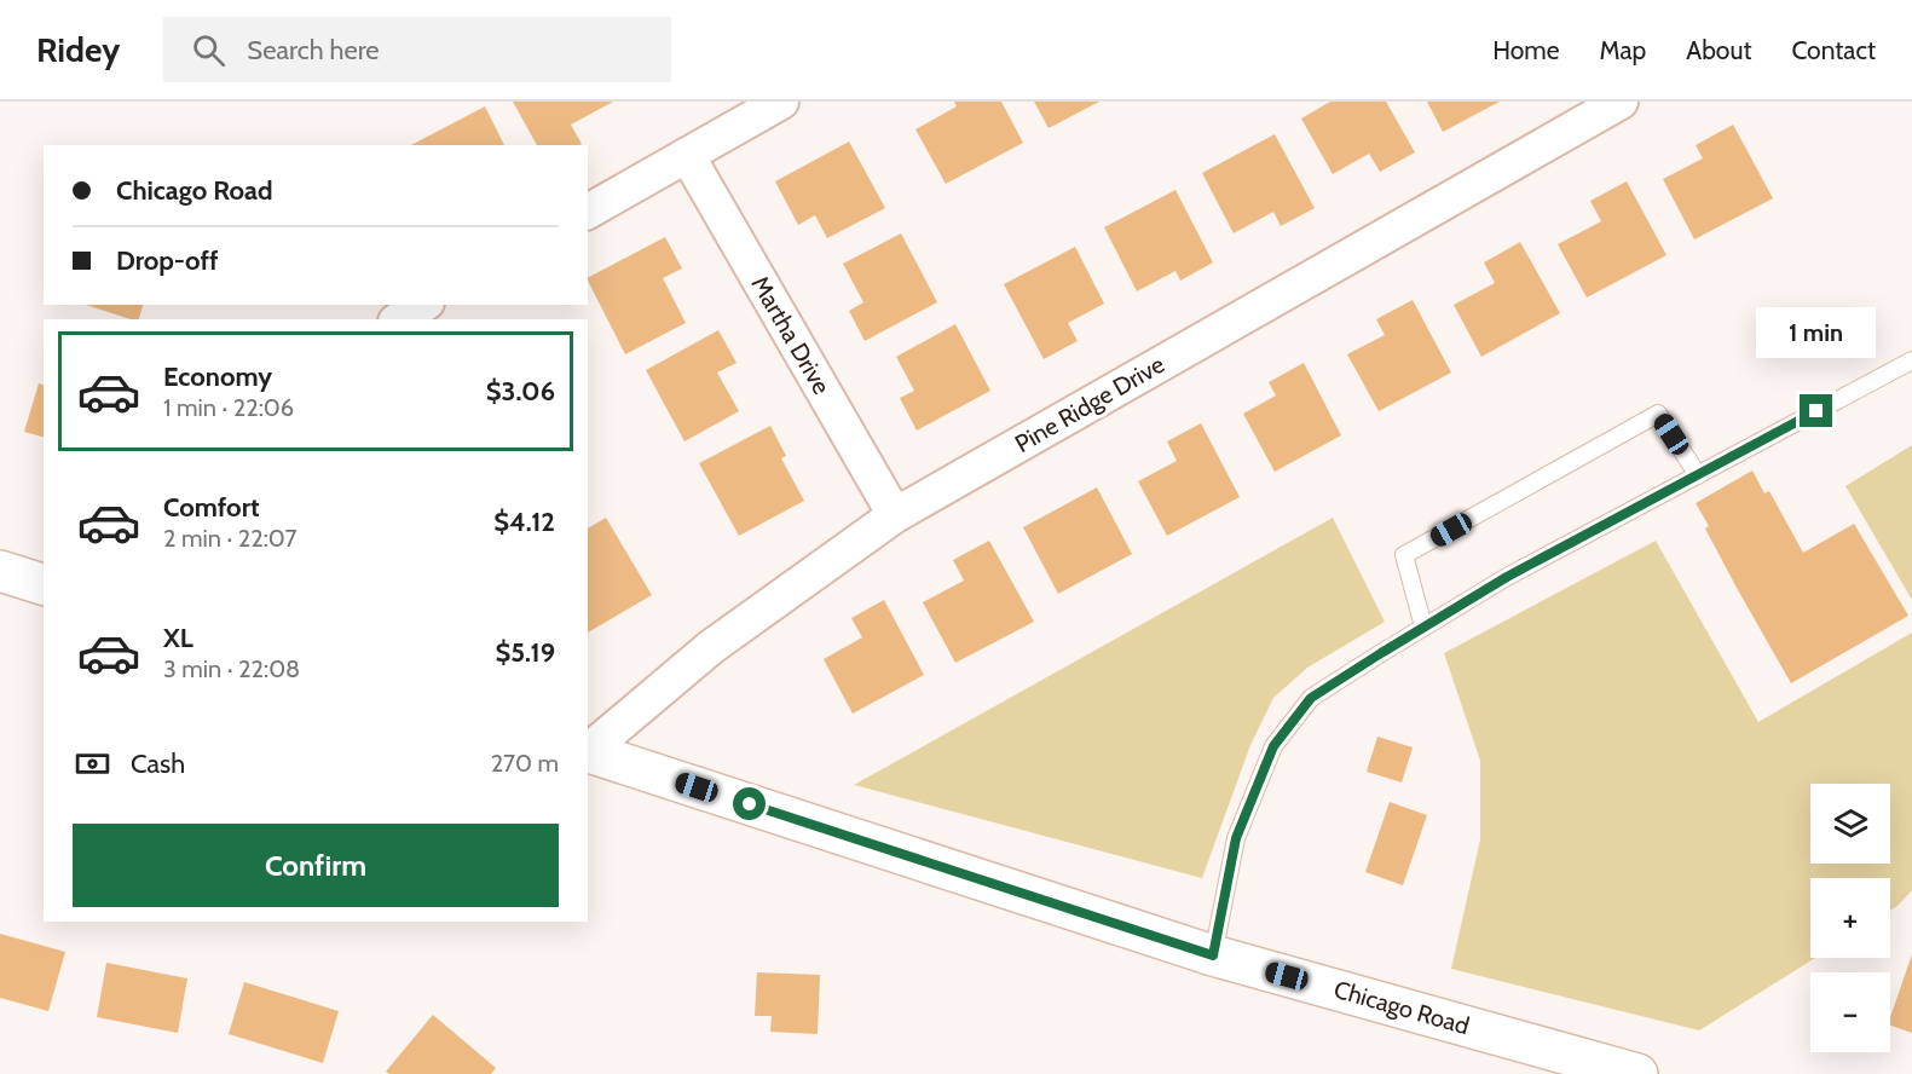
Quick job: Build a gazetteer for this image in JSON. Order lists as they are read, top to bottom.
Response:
{
  "streets": {
    "street": ["Martha Drive", "Pine Ridge Drive", "Chicago Road"]
  },
  "crossings": [
    ["Martha Drive", "Pine Ridge Drive"]
  ],
  "page": {
    "header": "Ridey",
    "search": "Search here",
    "nav": [
      "Home",
      "Map",
      "About",
      "Contact"
    ],
    "banner": ["Chicago Road", "Drop-off"],
    "bubble": "1 min",
    "list": [
      {
        "name": "Economy",
        "note": "1 min · 22:06",
        "value": "$3.06"
      },
      {
        "name": "Comfort",
        "note": "2 min · 22:07",
        "value": "$4.12"
      },
      {
        "name": "XL",
        "note": "3 min · 22:08",
        "value": "$5.19"
      }
    ],
    "pay": ["Cash", "270 m"],
    "map_buttons": ["+", "−"],
    "buttons": "Confirm"
  }
}
